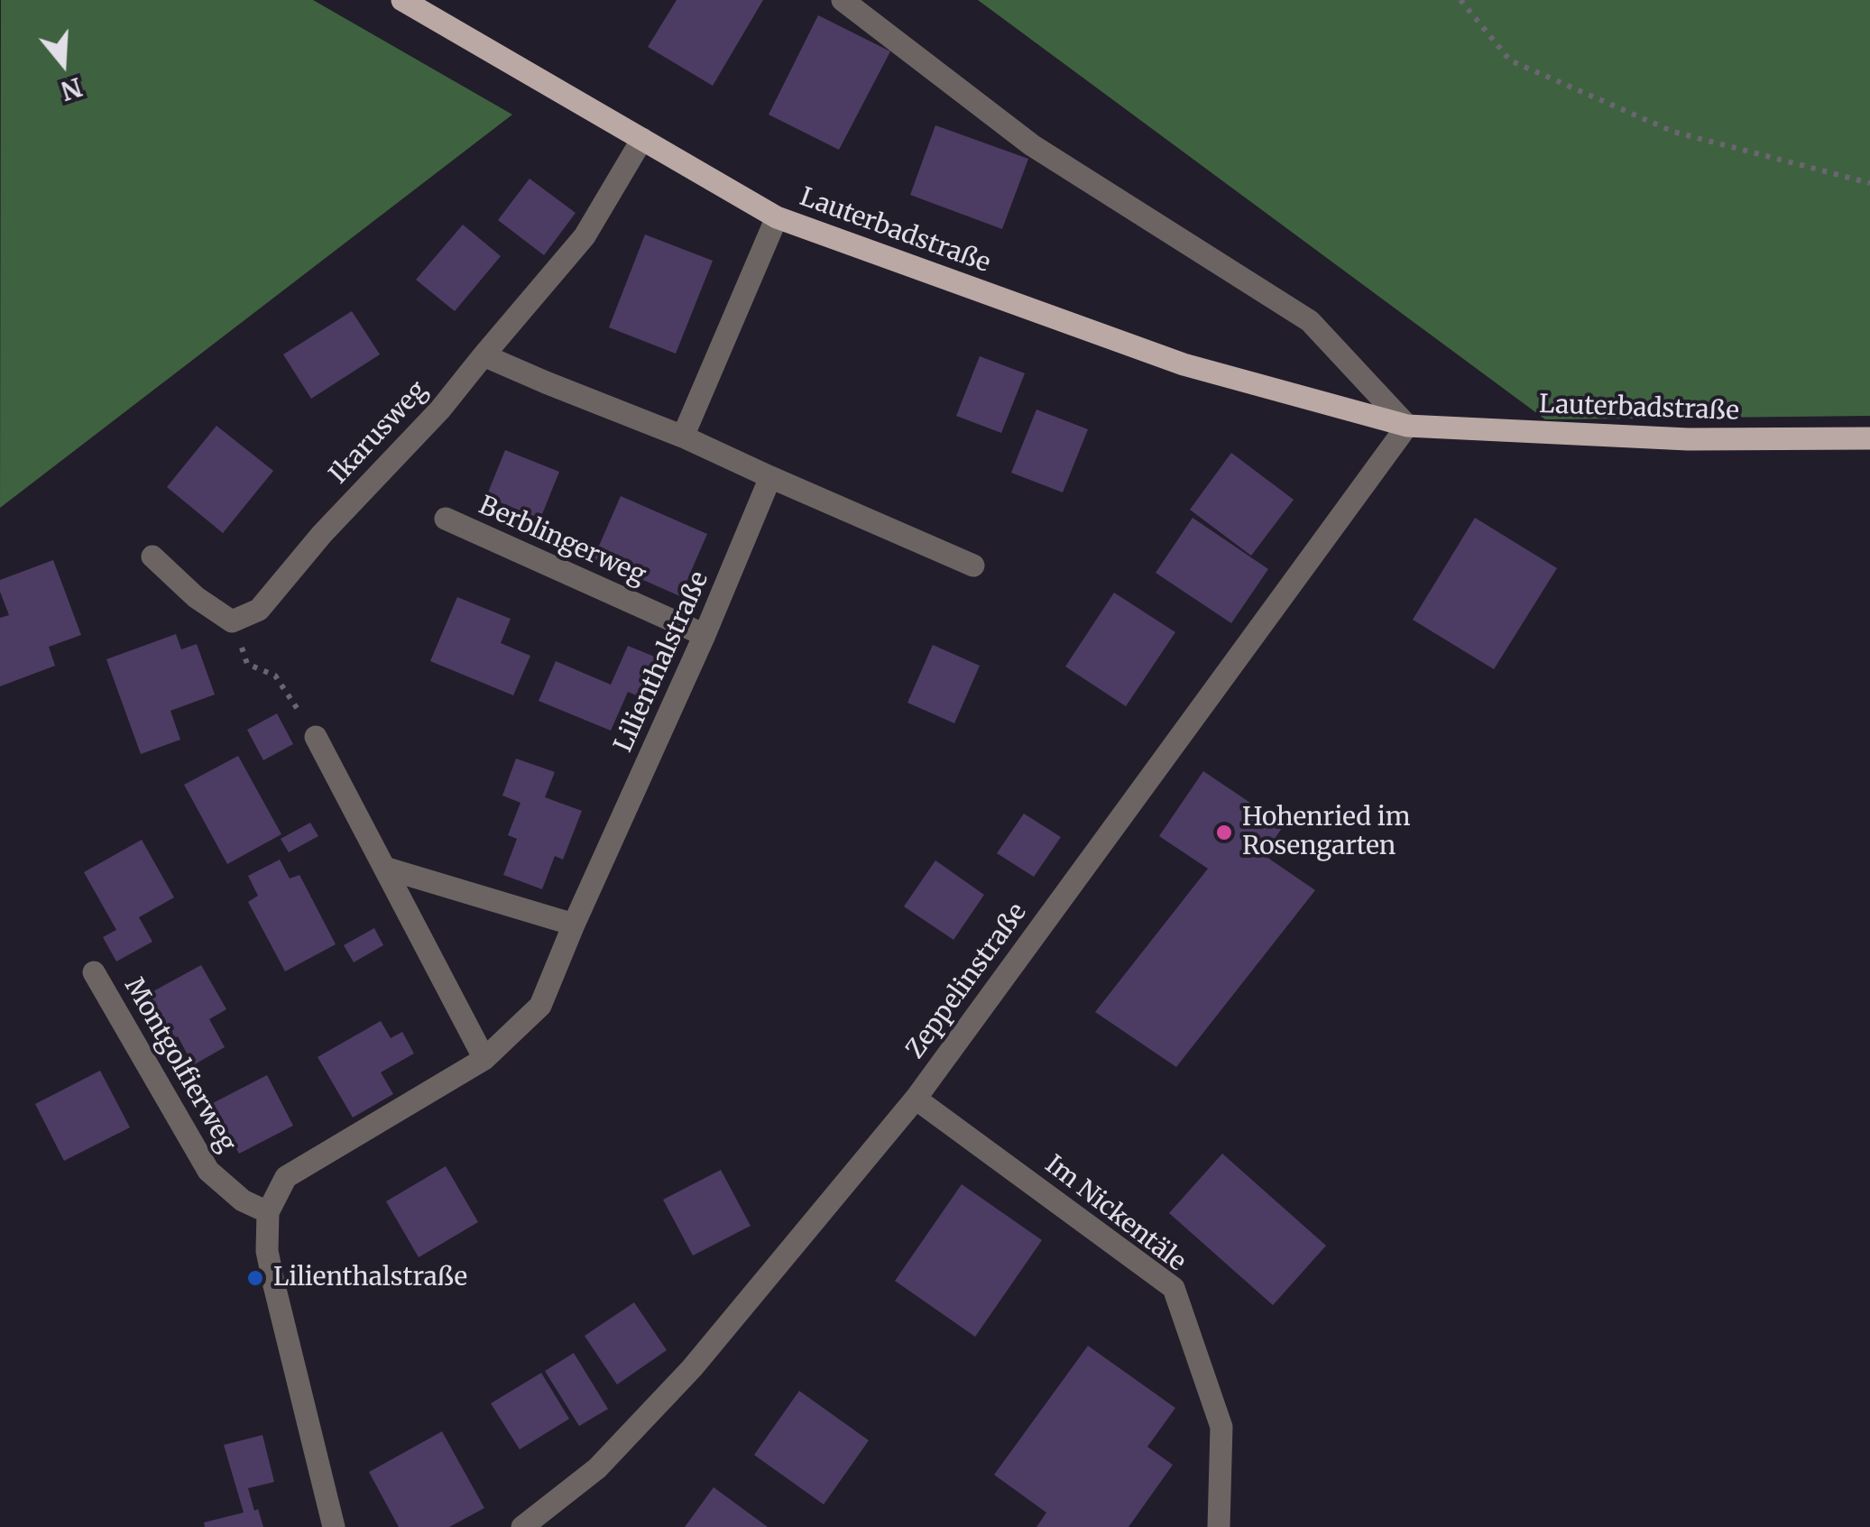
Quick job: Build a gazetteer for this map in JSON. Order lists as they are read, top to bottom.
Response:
{
  "streets": {
    "main road": ["Lauterbadstraße"],
    "street": [
      "Ikarusweg",
      "Berblingerweg",
      "Lilienthalstraße",
      "Zeppelinstraße",
      "Montgolfierweg",
      "Im Nickentäle"
    ]
  },
  "crossings": [
    ["Lauterbadstraße", "Ikarusweg"],
    ["Lauterbadstraße", "Zeppelinstraße"],
    ["Berblingerweg", "Lilienthalstraße"],
    ["Lilienthalstraße", "Montgolfierweg"],
    ["Zeppelinstraße", "Im Nickentäle"]
  ],
  "places": ["Hohenried im Rosengarten", "Lilienthalstraße"],
  "north": "bottom"
}
